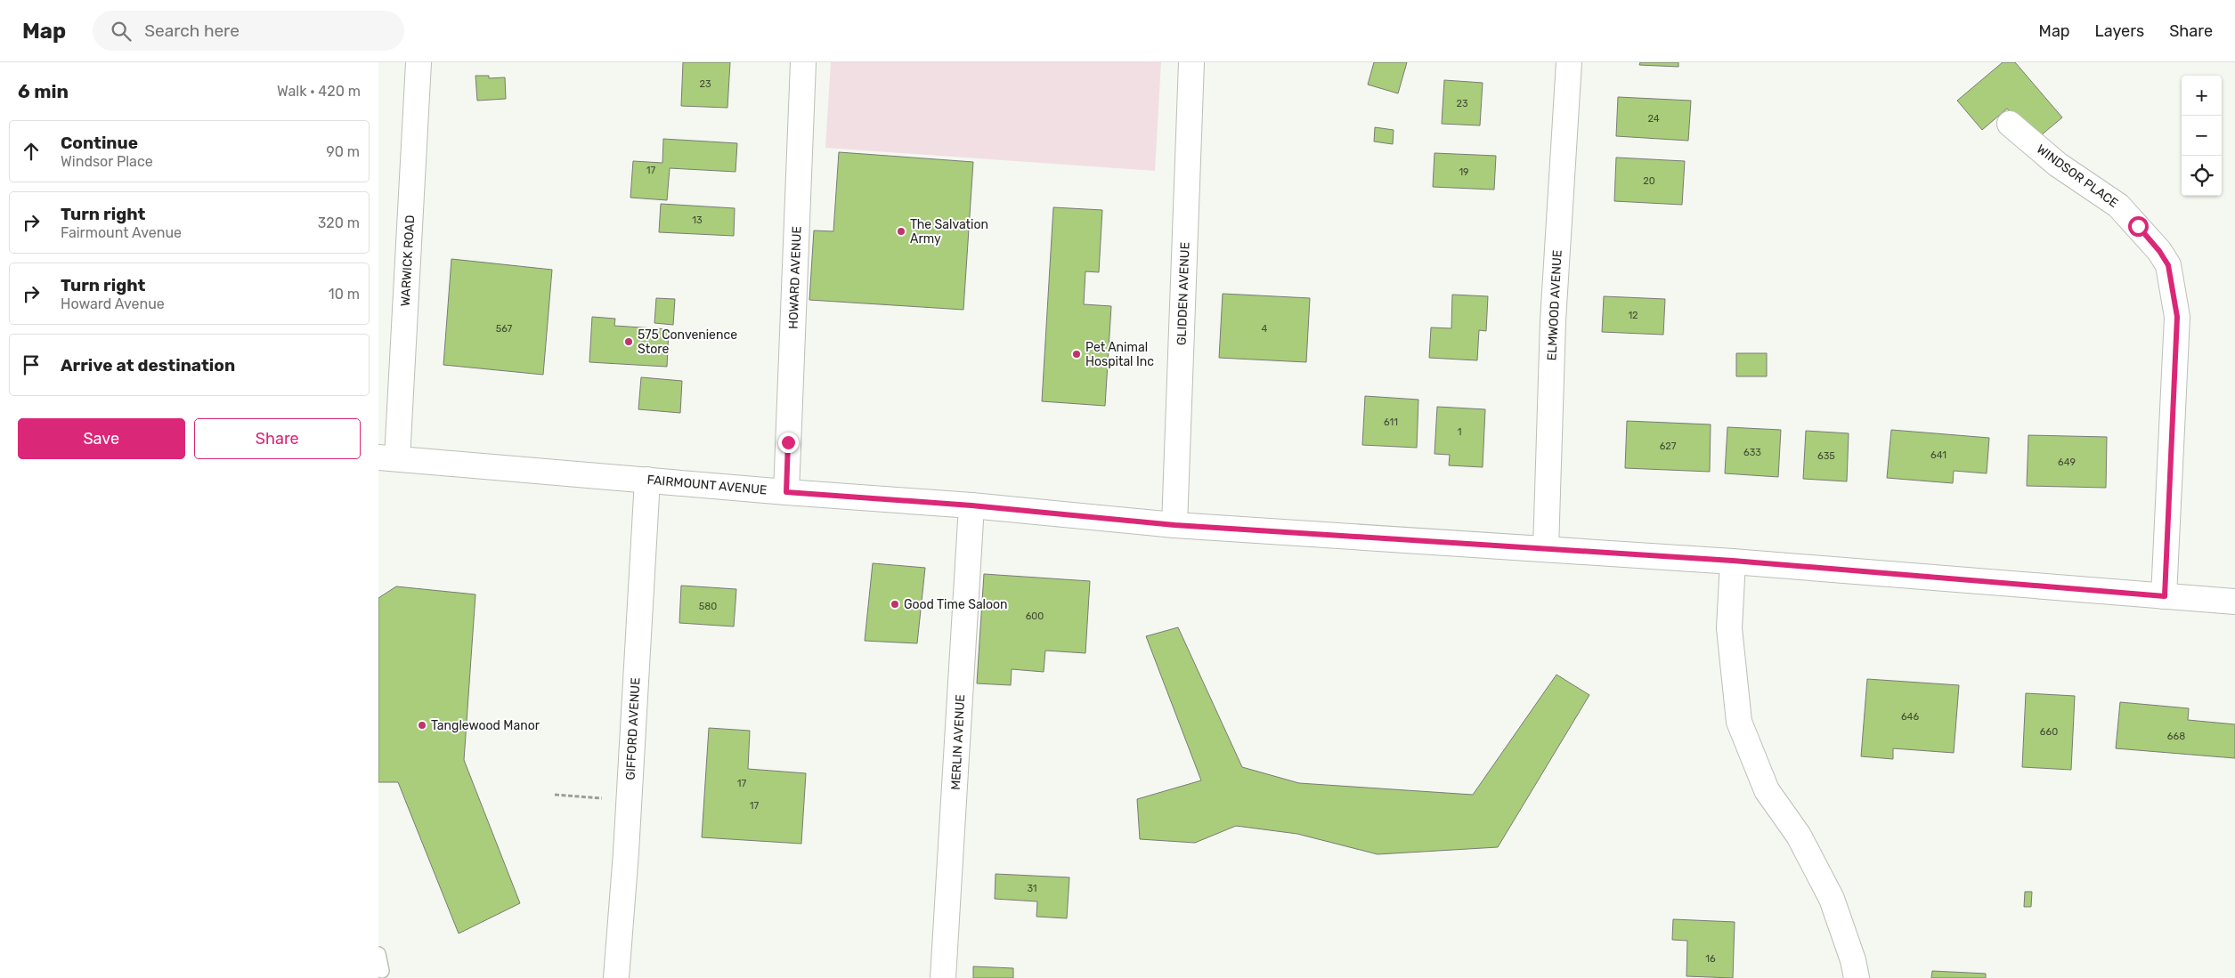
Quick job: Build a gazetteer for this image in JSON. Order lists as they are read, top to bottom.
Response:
{
  "streets": {
    "street": [
      "WINDSOR PLACE",
      "WARWICK ROAD",
      "HOWARD AVENUE",
      "GLIDDEN AVENUE",
      "ELMWOOD AVENUE",
      "FAIRMOUNT AVENUE",
      "GIFFORD AVENUE",
      "MERLIN AVENUE"
    ]
  },
  "crossings": [
    ["WINDSOR PLACE", "FAIRMOUNT AVENUE"],
    ["WARWICK ROAD", "FAIRMOUNT AVENUE"],
    ["HOWARD AVENUE", "FAIRMOUNT AVENUE"],
    ["GLIDDEN AVENUE", "FAIRMOUNT AVENUE"],
    ["ELMWOOD AVENUE", "FAIRMOUNT AVENUE"],
    ["FAIRMOUNT AVENUE", "GIFFORD AVENUE"],
    ["FAIRMOUNT AVENUE", "MERLIN AVENUE"]
  ],
  "places": [
    "The Salvation Army",
    "575 Convenience Store",
    "Pet Animal Hospital Inc",
    "Good Time Saloon",
    "Tanglewood Manor"
  ],
  "house_numbers": [
    "23",
    "23",
    "24",
    "17",
    "19",
    "20",
    "13",
    "12",
    "567",
    "4",
    "611",
    "1",
    "627",
    "633",
    "641",
    "635",
    "649",
    "580",
    "600",
    "646",
    "660",
    "668",
    "17",
    "17",
    "31",
    "16"
  ],
  "page": {
    "header": "Map",
    "search": "Search here",
    "nav": ["Map", "Layers", "Share"],
    "heading": ["6 min", "Walk · 420 m"],
    "map_buttons": ["+", "−"],
    "list": [
      ["Continue", "Windsor Place", "90 m"],
      ["Turn right", "Fairmount Avenue", "320 m"],
      ["Turn right", "Howard Avenue", "10 m"],
      "Arrive at destination"
    ],
    "buttons": ["Save", "Share"]
  }
}
